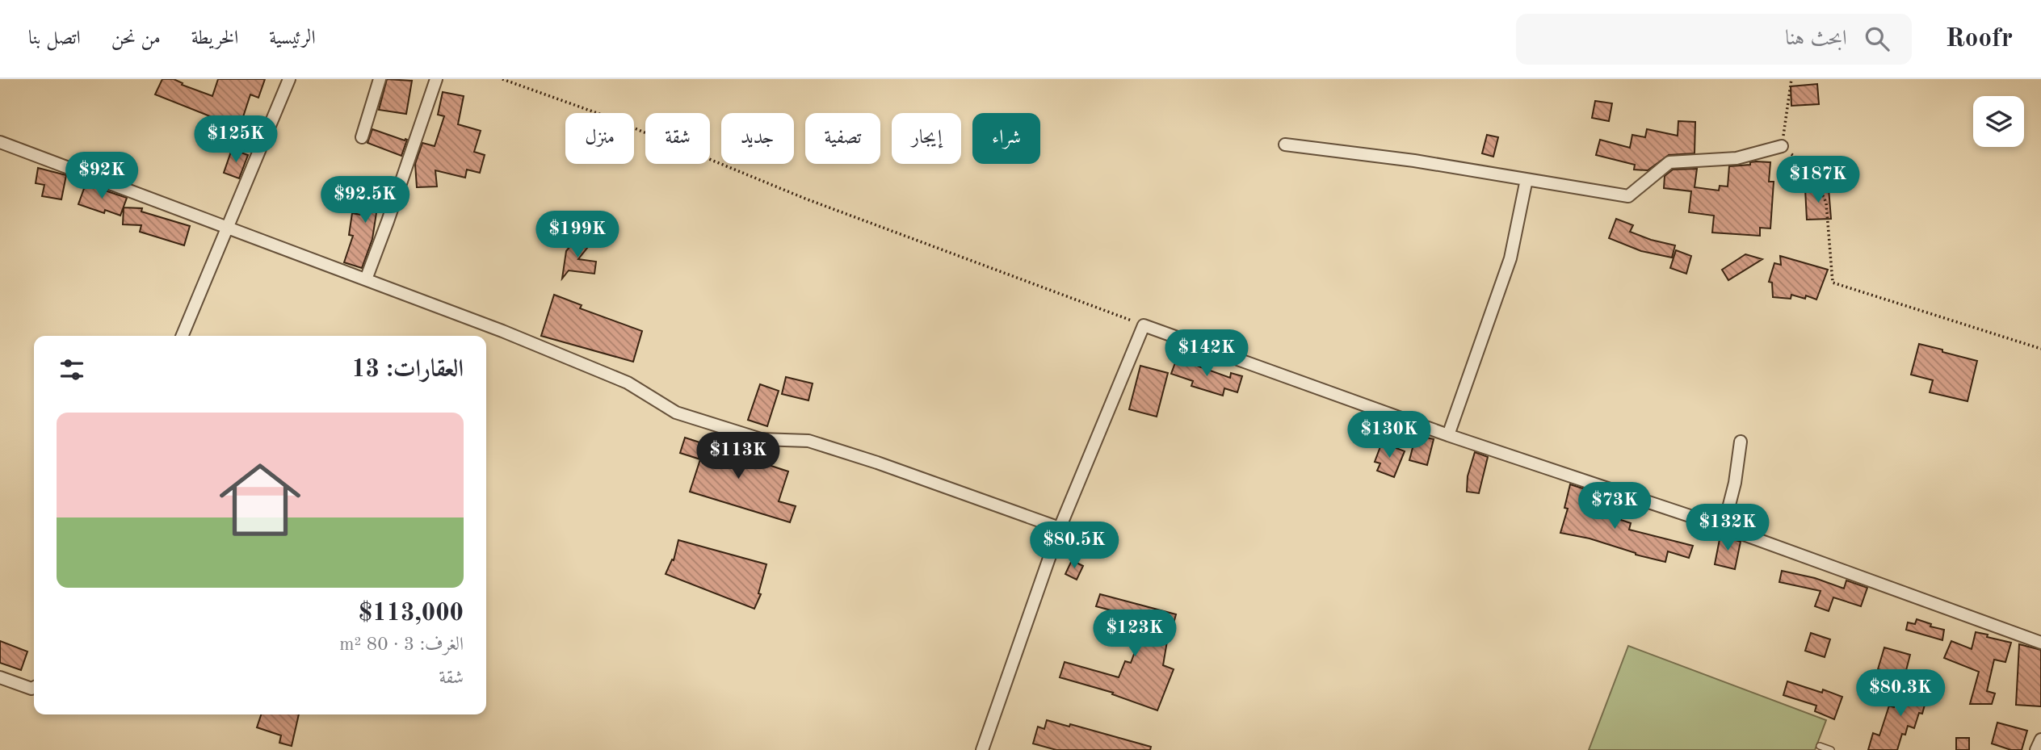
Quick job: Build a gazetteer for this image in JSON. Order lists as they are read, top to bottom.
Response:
{
  "page": {
    "header": "Roofr",
    "search": "ابحث هنا",
    "nav": [
      "الرئيسية",
      "الخريطة",
      "من نحن",
      "اتصل بنا"
    ],
    "chip": [
      "شراء",
      "إيجار",
      "تصفية",
      "جديد",
      "شقة",
      "منزل"
    ],
    "price": [
      "$125K",
      "$92K",
      "$187K",
      "$92.5K",
      "$199K",
      "$142K",
      "$130K",
      "$113K",
      "$73K",
      "$132K",
      "$80.5K",
      "$123K",
      "$80.3K"
    ],
    "heading": "العقارات: 13",
    "list": [
      {
        "name": "$113,000",
        "note": "الغرف: 3 · 80 m² · شقة"
      }
    ]
  }
}
